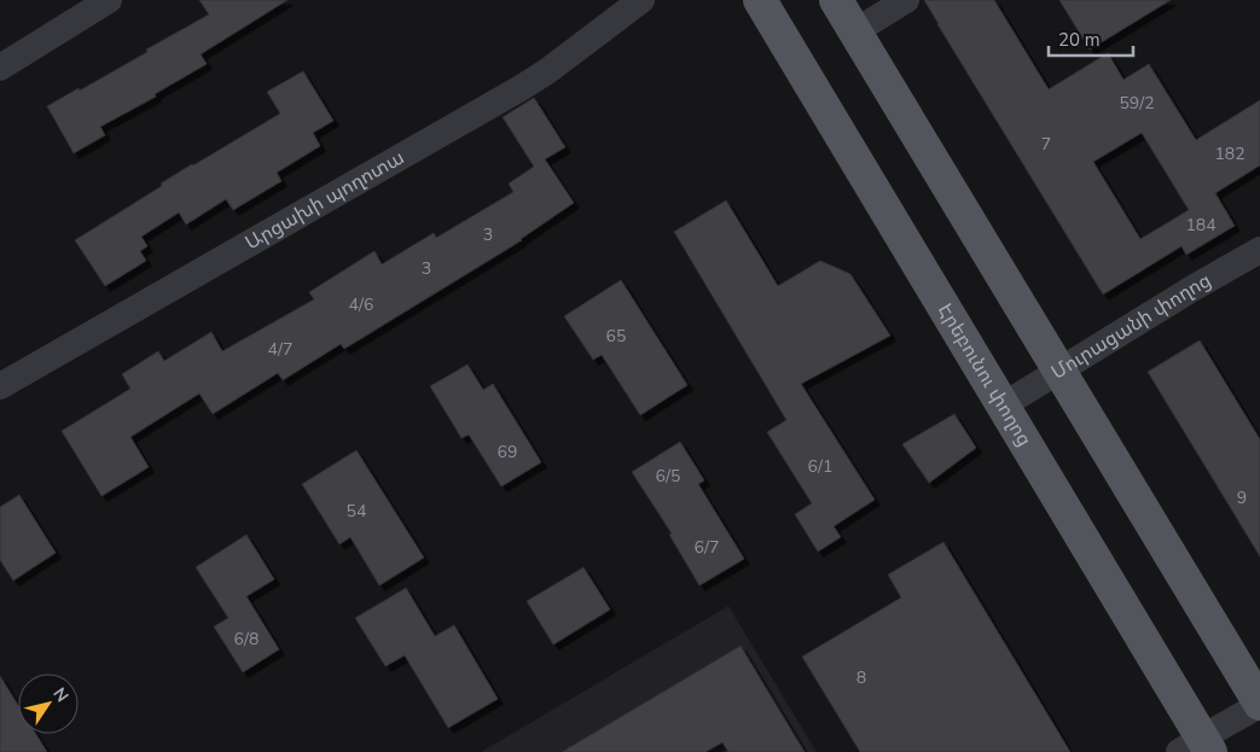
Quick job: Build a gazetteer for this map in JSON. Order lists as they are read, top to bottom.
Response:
{
  "streets": {
    "main road": ["Էրեբունու փողոց"],
    "street": ["Արցախի պողոտա", "Մուրացանի փողոց"]
  },
  "crossings": [
    ["Մուրացանի փողոց", "Էրեբունու փողոց"]
  ],
  "house_numbers": [
    "59/2",
    "7",
    "182",
    "184",
    "3",
    "3",
    "4/6",
    "65",
    "4/7",
    "69",
    "6/1",
    "6/5",
    "9",
    "54",
    "6/7",
    "6/8",
    "8"
  ],
  "scale_bar": "20 m",
  "north": "top right"
}
